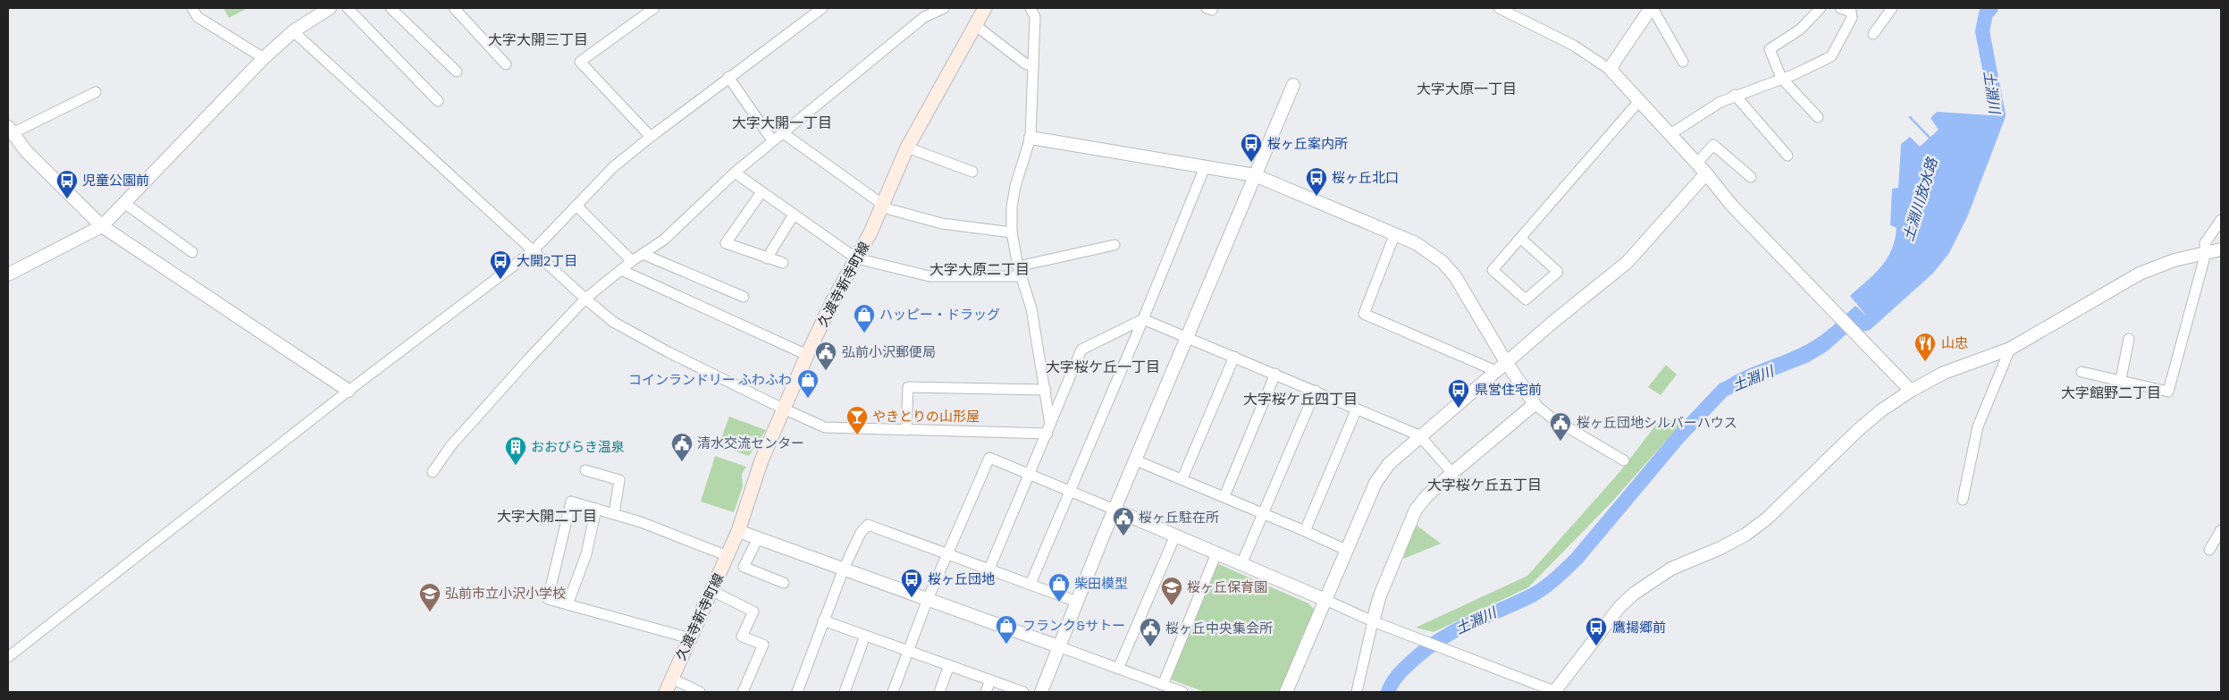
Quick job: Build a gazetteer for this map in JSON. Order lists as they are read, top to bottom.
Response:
{
  "streets": {
    "main road": ["久渡寺新寺町線"]
  },
  "districts": [
    "大字大開三丁目",
    "大字大原一丁目",
    "大字大開一丁目",
    "大字大原二丁目",
    "大字桜ケ丘一丁目",
    "大字館野二丁目",
    "大字桜ケ丘四丁目",
    "大字桜ケ丘五丁目",
    "大字大開二丁目"
  ],
  "water": ["土淵川", "土淵川放水路"],
  "places": {
    "bus stop": [
      "桜ヶ丘案内所",
      "桜ヶ丘北口",
      "児童公園前",
      "大開2丁目",
      "県営住宅前",
      "桜ヶ丘団地",
      "鷹揚郷前"
    ],
    "shop": [
      "ハッピー・ドラッグ",
      "コインランドリー ふわふわ",
      "柴田模型",
      "フランク&サトー"
    ],
    "restaurant": ["山忠"],
    "public building": [
      "弘前小沢郵便局",
      "桜ヶ丘団地シルバーハウス",
      "清水交流センター",
      "桜ヶ丘駐在所",
      "桜ヶ丘中央集会所"
    ],
    "bar": ["やきとりの山形屋"],
    "building": ["おおびらき温泉"],
    "school or university": ["桜ヶ丘保育園", "弘前市立小沢小学校"]
  }
}
